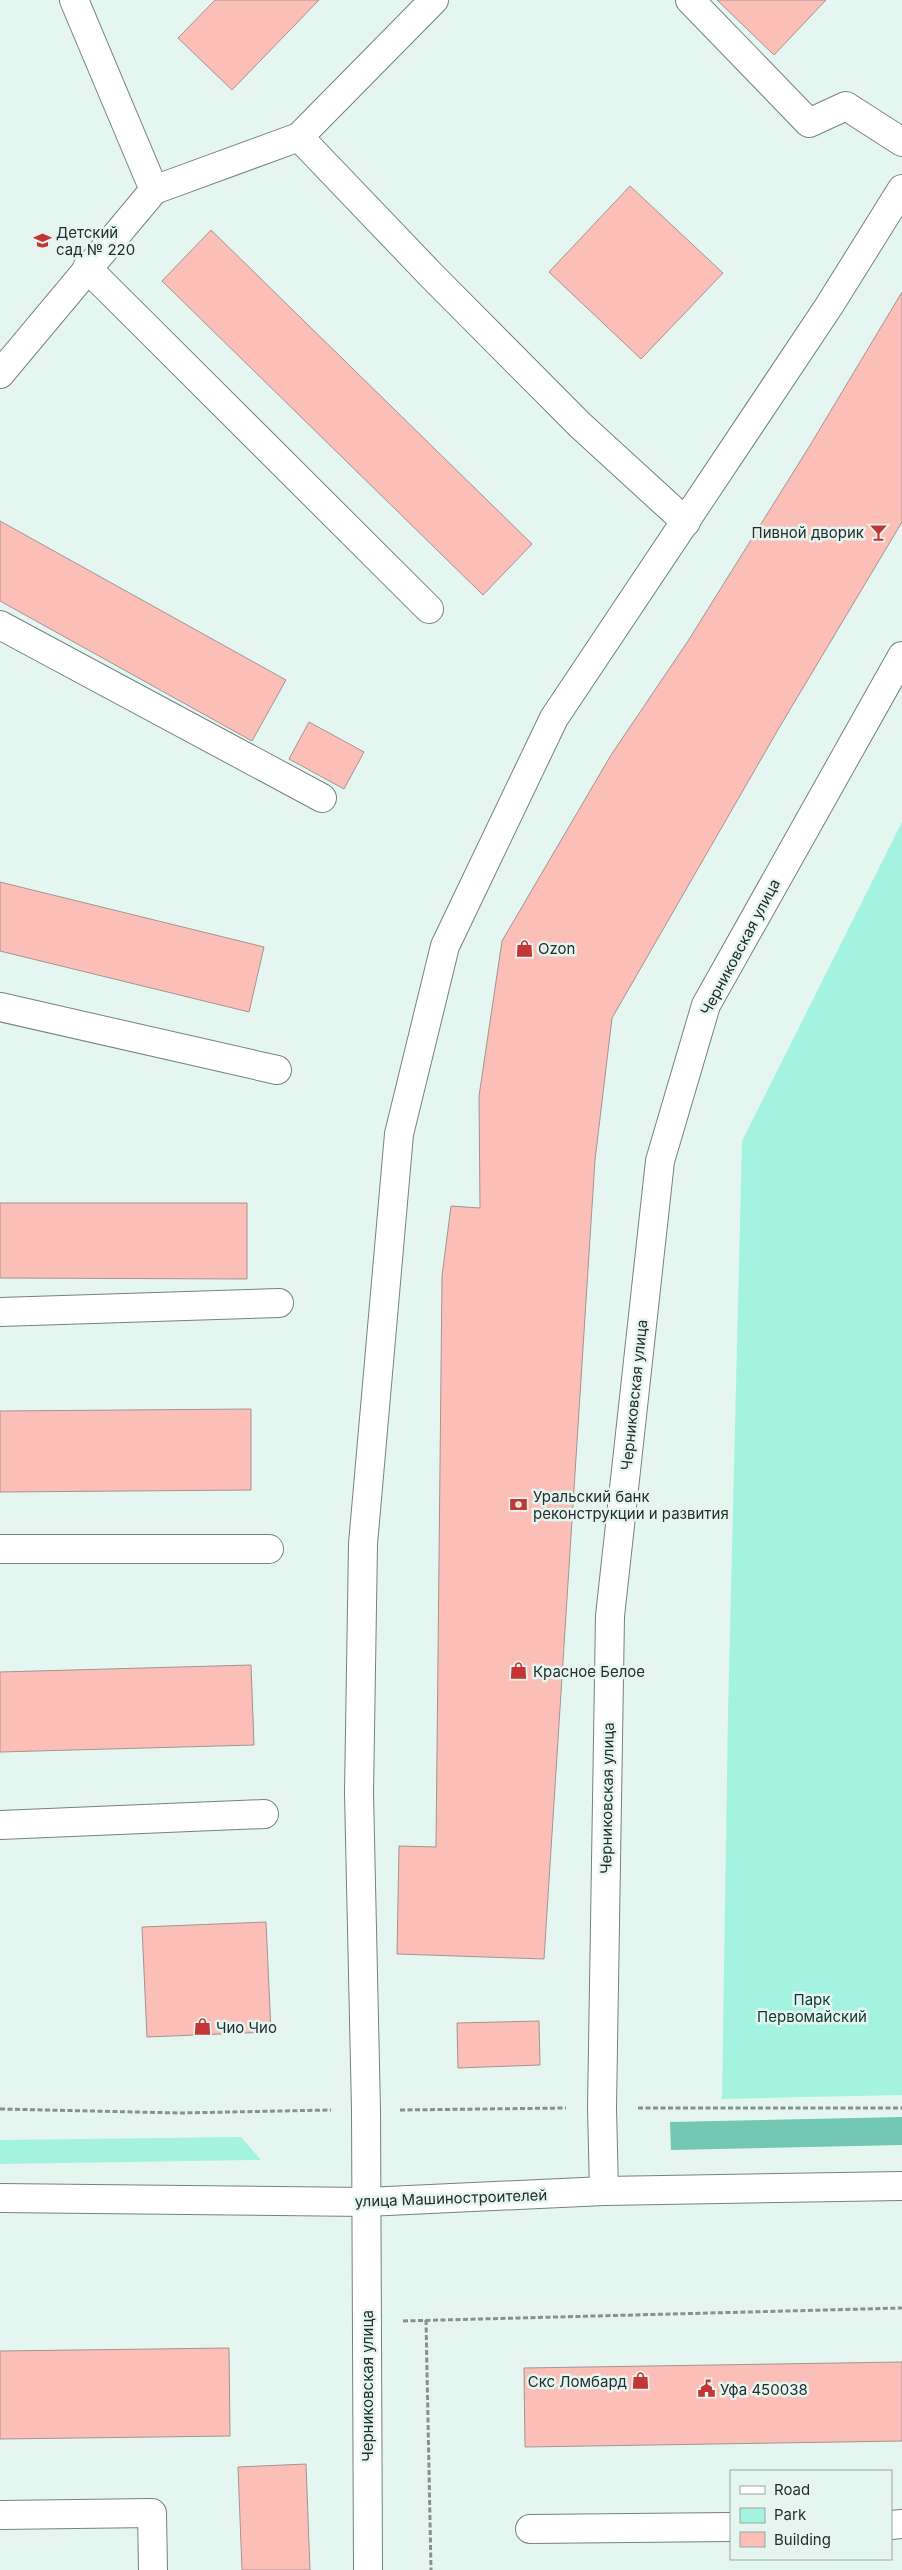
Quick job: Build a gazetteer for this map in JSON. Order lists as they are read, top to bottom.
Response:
{
  "streets": {
    "street": ["Черниковская улица", "улица Машиностроителей"]
  },
  "crossings": [
    ["Черниковская улица", "улица Машиностроителей"]
  ],
  "parks": ["Парк Первомайский"],
  "places": {
    "school or university": ["Детский сад № 220"],
    "bar": ["Пивной дворик"],
    "shop": [
      "Ozon",
      "Красное Белое",
      "Чио Чио",
      "Скс Ломбард"
    ],
    "bank": ["Уральский банк реконструкции и развития"],
    "public building": ["Уфа 450038"]
  },
  "legend": ["Road", "Park", "Building"]
}
